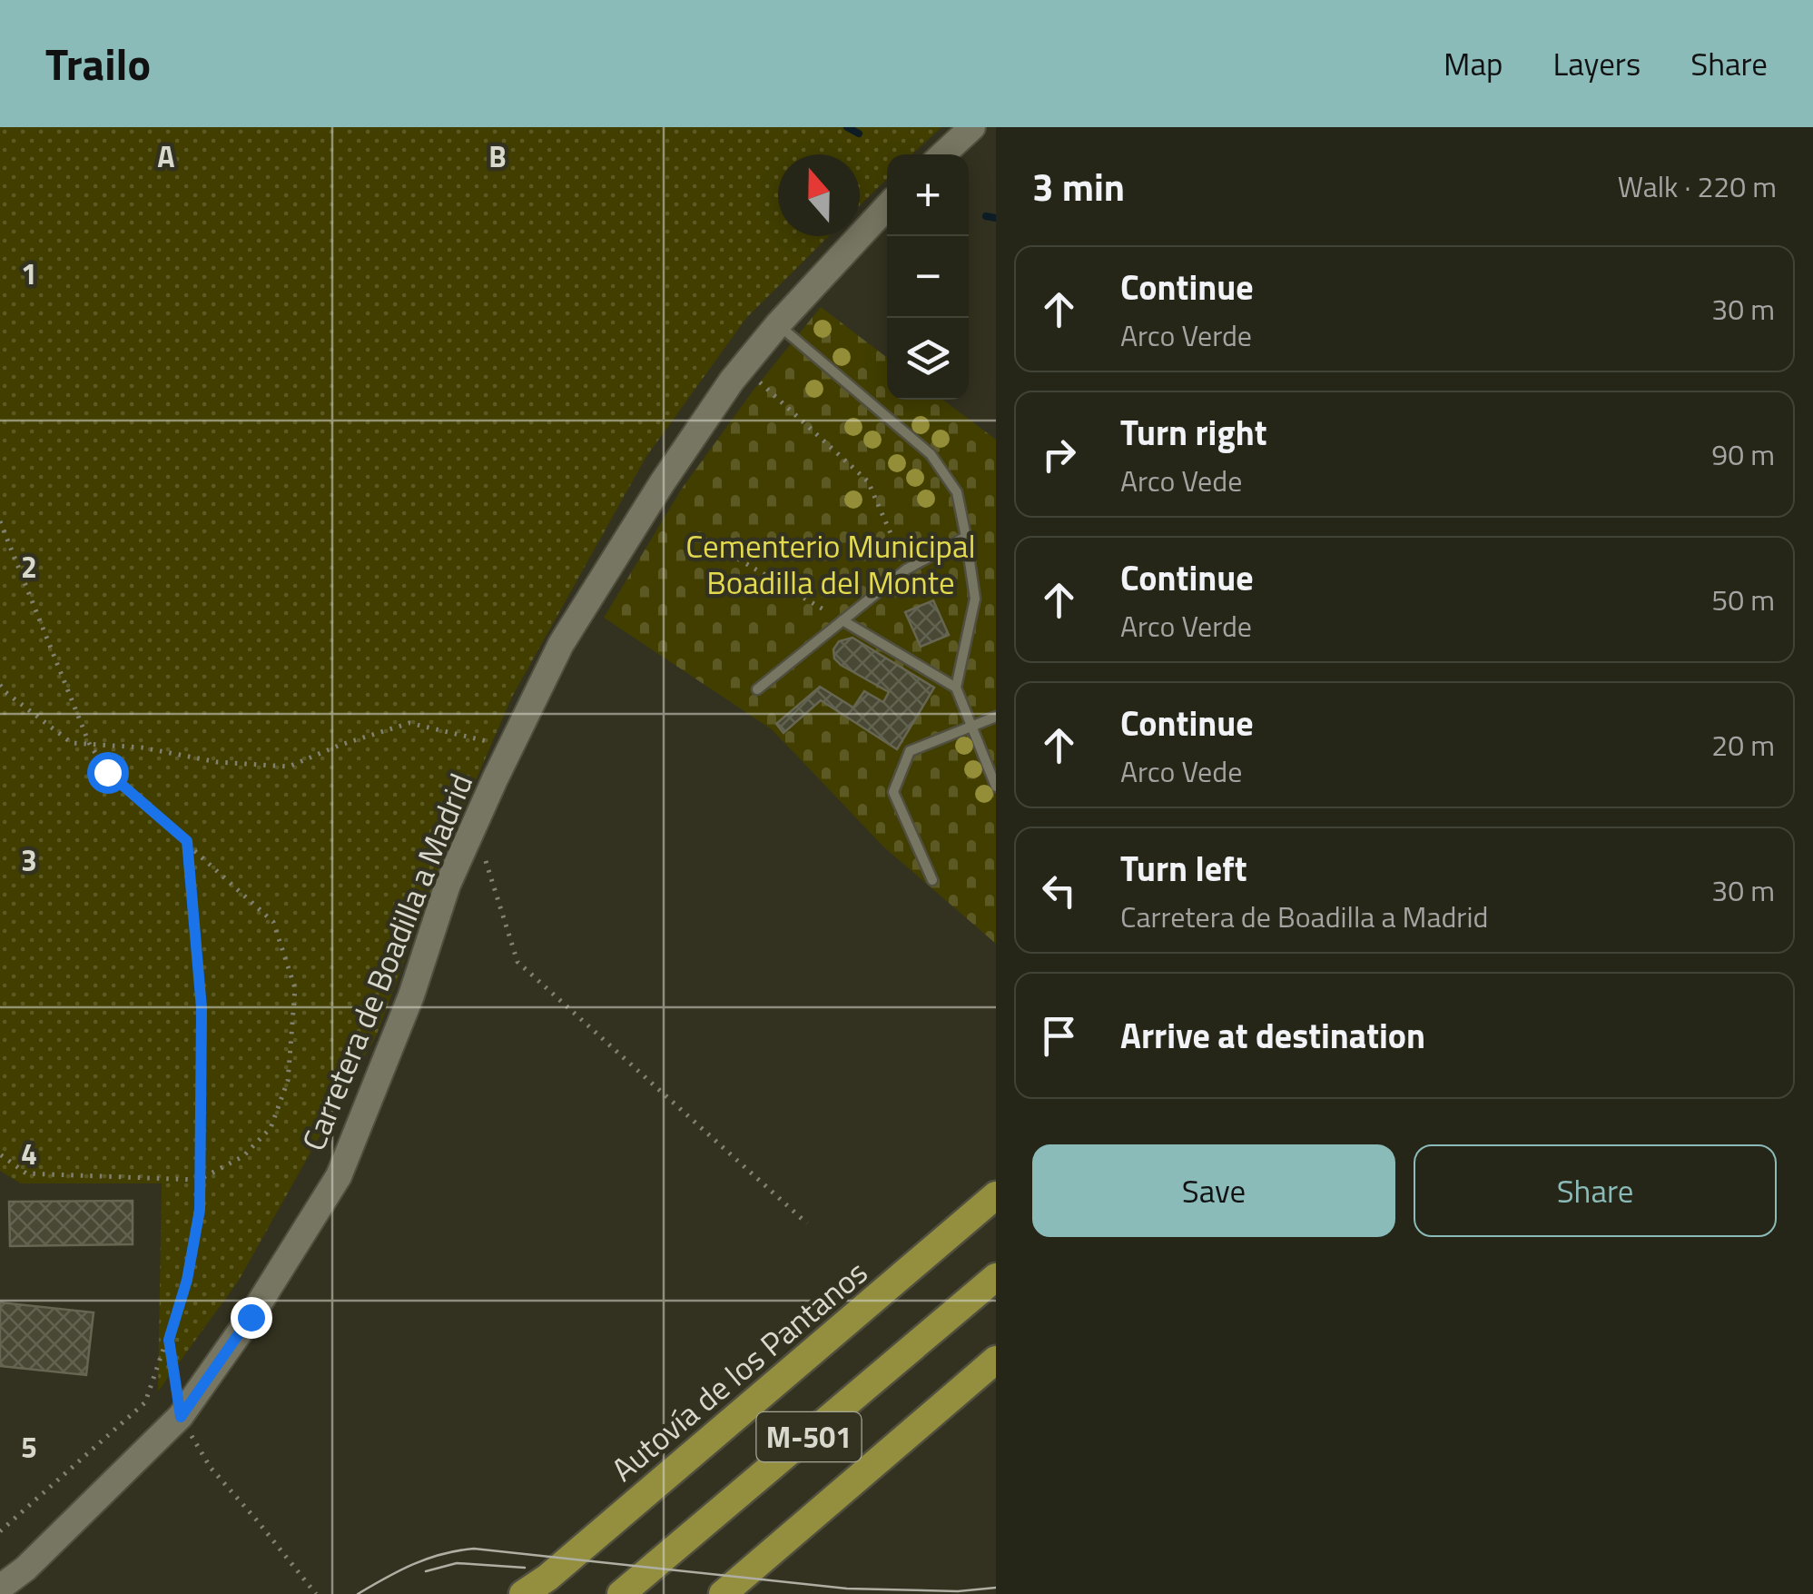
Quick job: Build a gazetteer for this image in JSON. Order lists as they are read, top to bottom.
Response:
{
  "streets": {
    "highway": ["Autovía de los Pantanos", "M-501"],
    "street": ["Carretera de Boadilla a Madrid"]
  },
  "parks": ["Cementerio Municipal Boadilla del Monte"],
  "north": "top",
  "page": {
    "header": "Trailo",
    "nav": ["Map", "Layers", "Share"],
    "heading": ["3 min", "Walk · 220 m"],
    "map_buttons": ["+", "−"],
    "list": [
      ["Continue", "Arco Verde", "30 m"],
      ["Turn right", "Arco Vede", "90 m"],
      ["Continue", "Arco Verde", "50 m"],
      ["Continue", "Arco Vede", "20 m"],
      ["Turn left", "Carretera de Boadilla a Madrid", "30 m"],
      "Arrive at destination"
    ],
    "buttons": ["Save", "Share"]
  },
  "grid": {
    "columns": ["A", "B"],
    "rows": [
      "1",
      "2",
      "3",
      "4",
      "5"
    ]
  }
}
